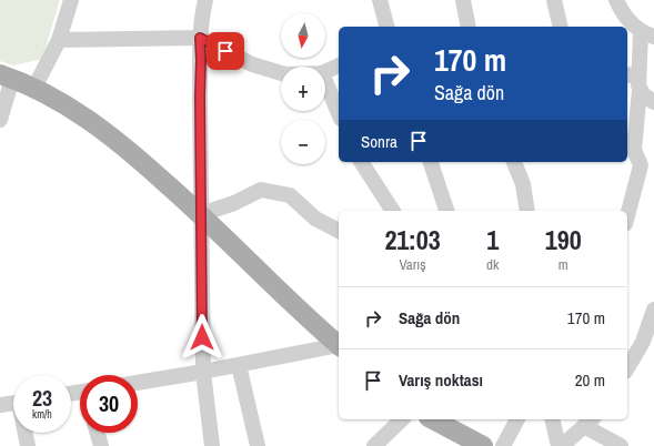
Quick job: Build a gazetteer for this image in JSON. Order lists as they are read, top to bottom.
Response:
{
  "north": "bottom",
  "page": {
    "map_buttons": ["+", "−"],
    "turn": ["170 m", "Sağa dön"],
    "then": "Sonra",
    "eta": [
      "21:03",
      "Varış",
      "1",
      "dk",
      "190",
      "m"
    ],
    "list": [
      {
        "name": "Sağa dön",
        "value": "170 m"
      },
      {
        "name": "Varış noktası",
        "value": "20 m"
      }
    ],
    "speed": "23 km/h",
    "limit": "30"
  }
}
